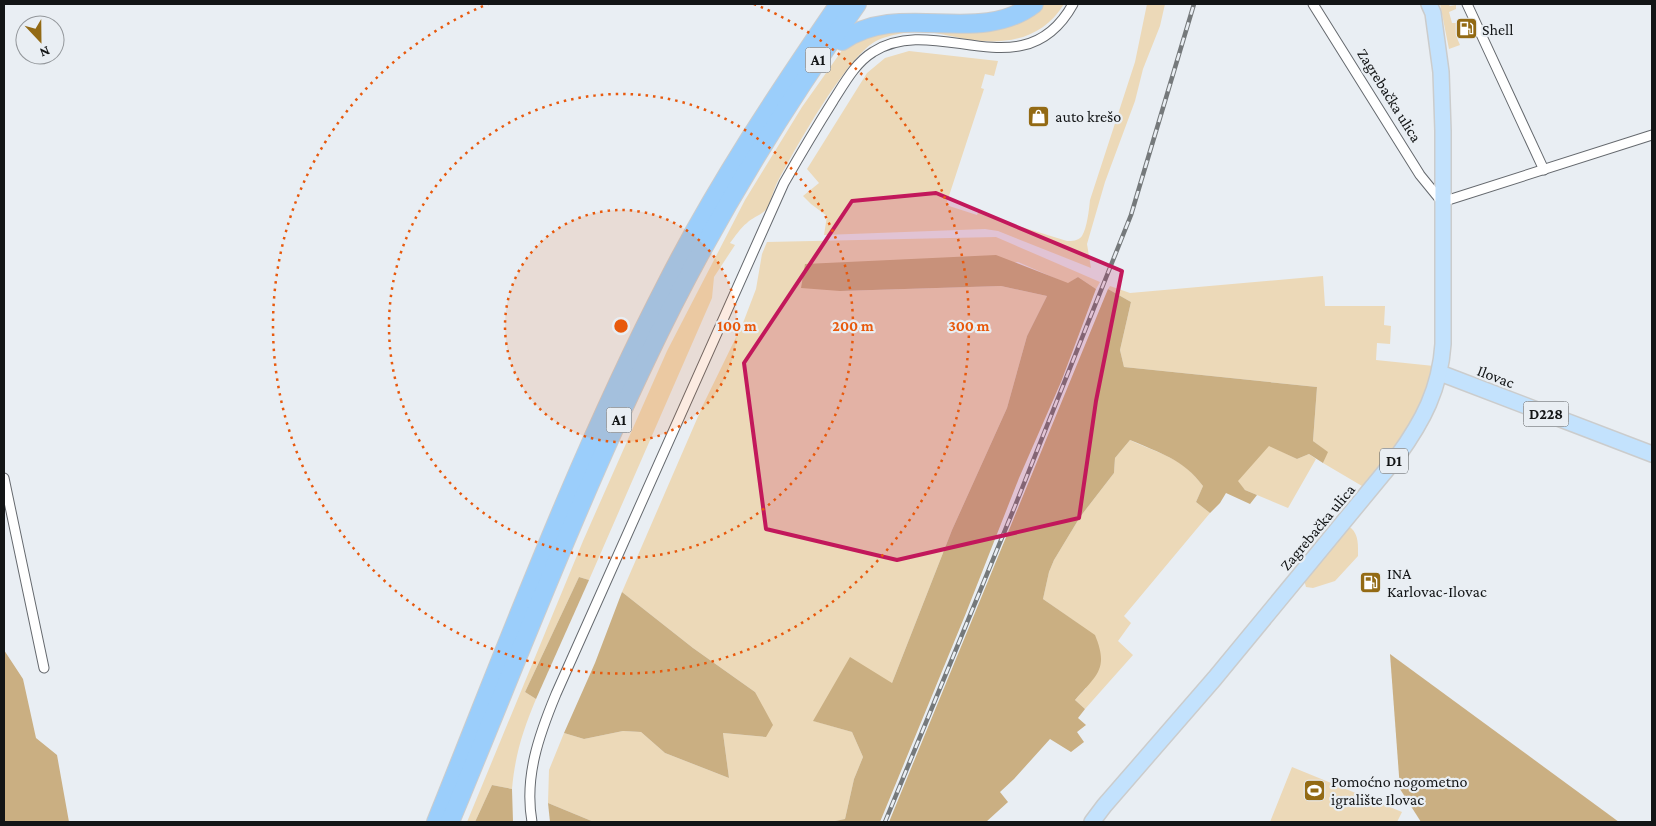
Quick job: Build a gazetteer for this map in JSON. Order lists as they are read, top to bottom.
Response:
{
  "streets": {
    "highway": ["A1"],
    "main road": [
      "Zagrebačka ulica",
      "Ilovac",
      "D228",
      "D1"
    ]
  },
  "crossings": [
    ["Zagrebačka ulica", "Ilovac"]
  ],
  "places": {
    "fuel station": ["Shell", "INA Karlovac-Ilovac"],
    "shop": ["auto krešo"],
    "sports": ["Pomoćno nogometno igralište Ilovac"]
  },
  "north": "bottom",
  "rings": ["100 m", "200 m", "300 m"]
}
